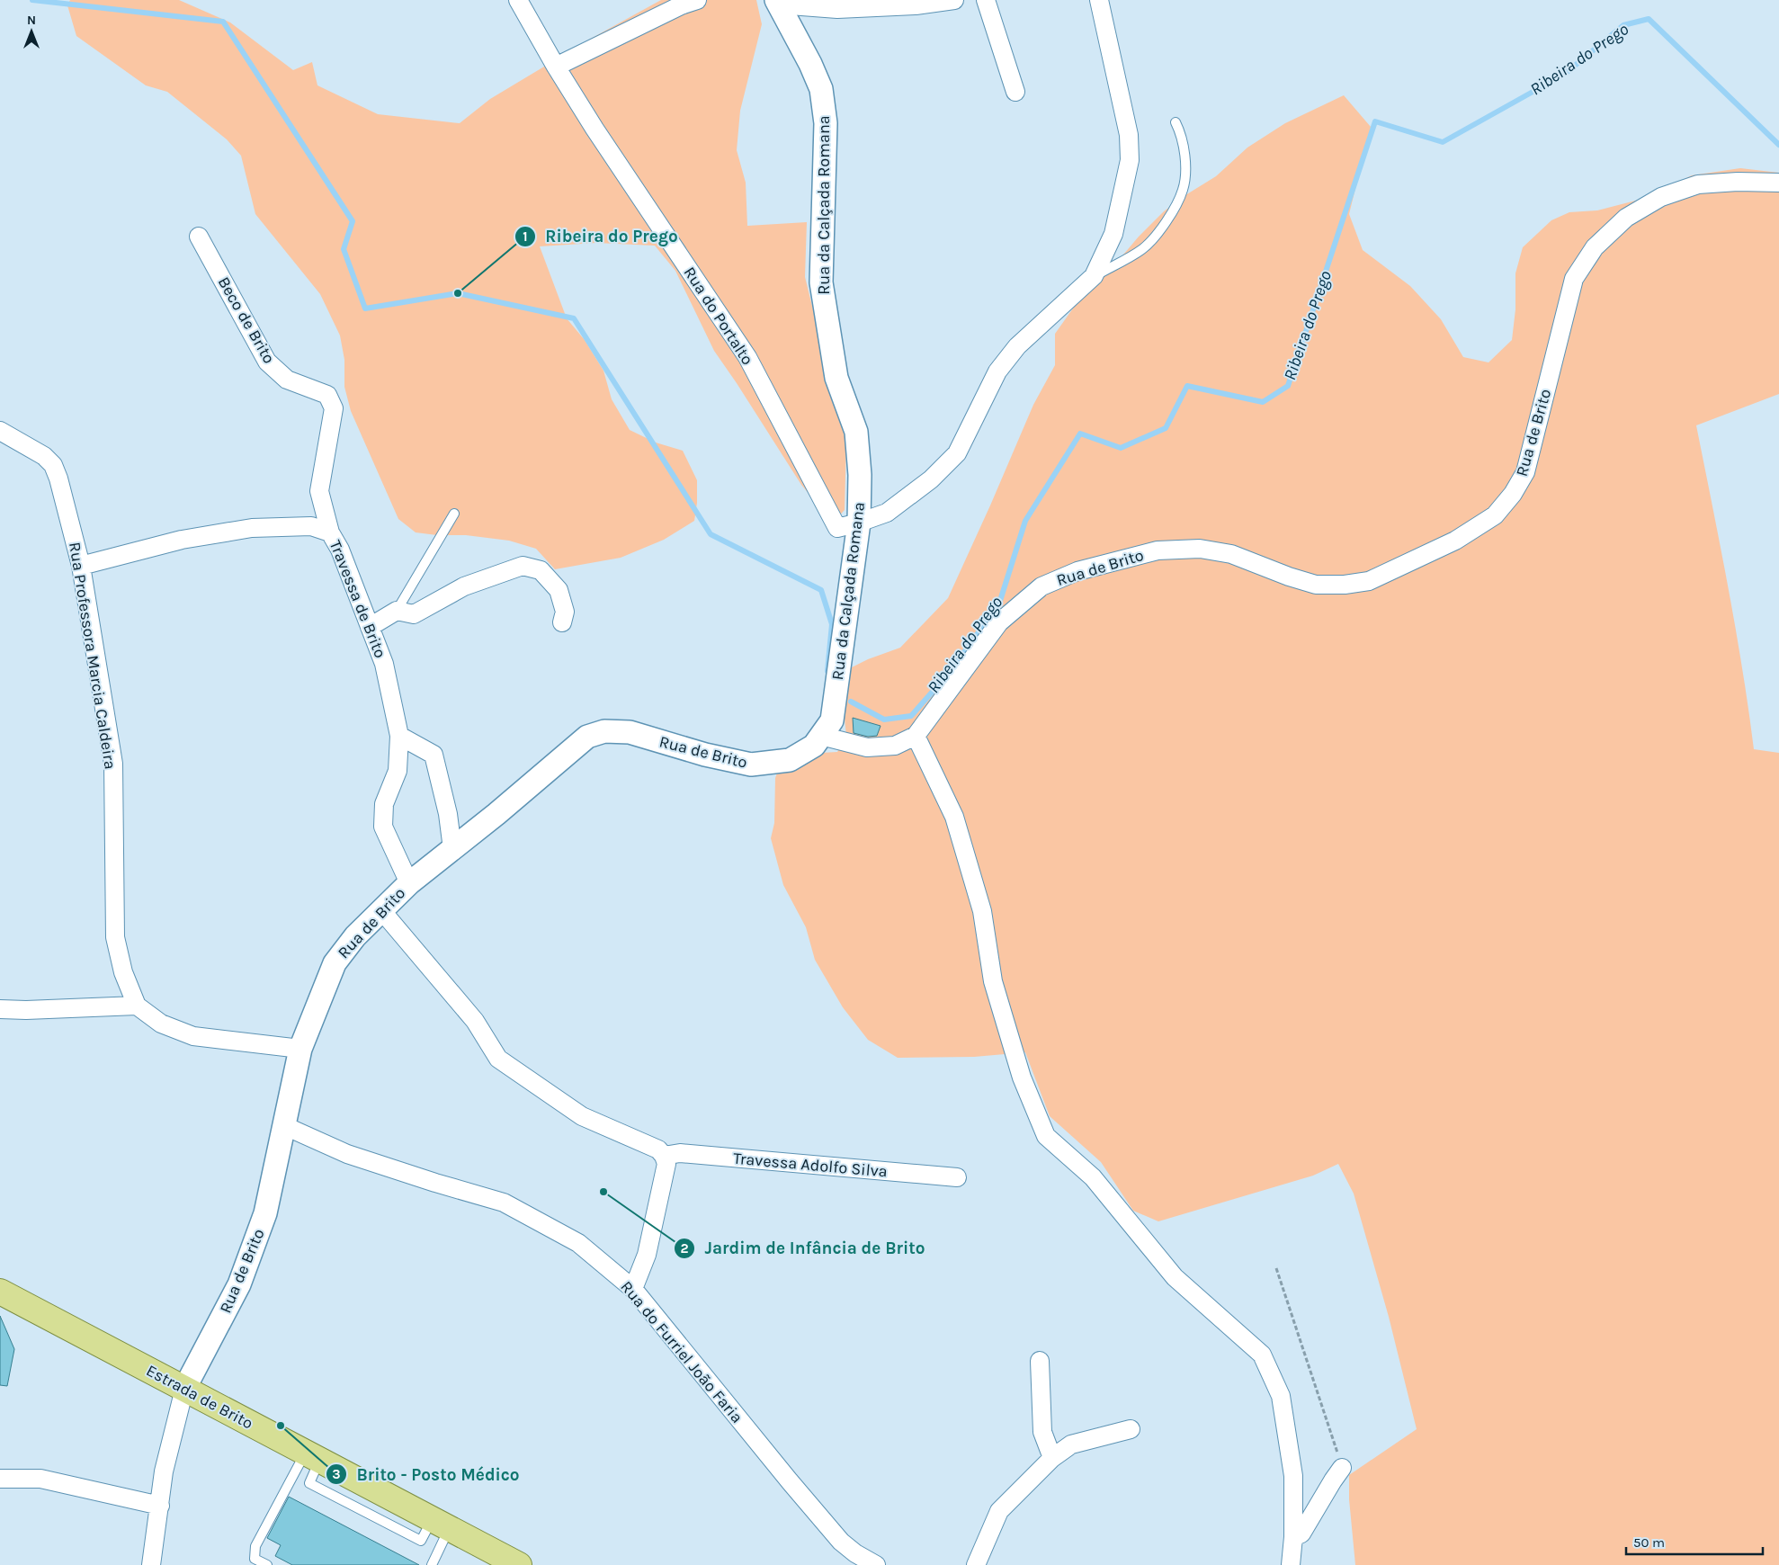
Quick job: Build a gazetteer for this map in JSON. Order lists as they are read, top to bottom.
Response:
{
  "streets": {
    "main road": ["Estrada de Brito"],
    "street": [
      "Rua da Calçada Romana",
      "Rua do Portalto",
      "Beco de Brito",
      "Rua de Brito",
      "Travessa de Brito",
      "Rua Professora Marcia Caldeira",
      "Travessa Adolfo Silva",
      "Rua do Furriel João Faria"
    ]
  },
  "crossings": [
    ["Rua da Calçada Romana", "Rua do Portalto"],
    ["Rua da Calçada Romana", "Rua de Brito"],
    ["Beco de Brito", "Travessa de Brito"],
    ["Rua de Brito", "Travessa de Brito"],
    ["Rua de Brito", "Rua do Furriel João Faria"],
    ["Rua de Brito", "Estrada de Brito"],
    ["Travessa de Brito", "Rua Professora Marcia Caldeira"]
  ],
  "water": ["Ribeira do Prego"],
  "places": ["Ribeira do Prego", "Jardim de Infância de Brito", "Brito - Posto Médico"],
  "scale_bar": "50 m",
  "north": "top"
}
